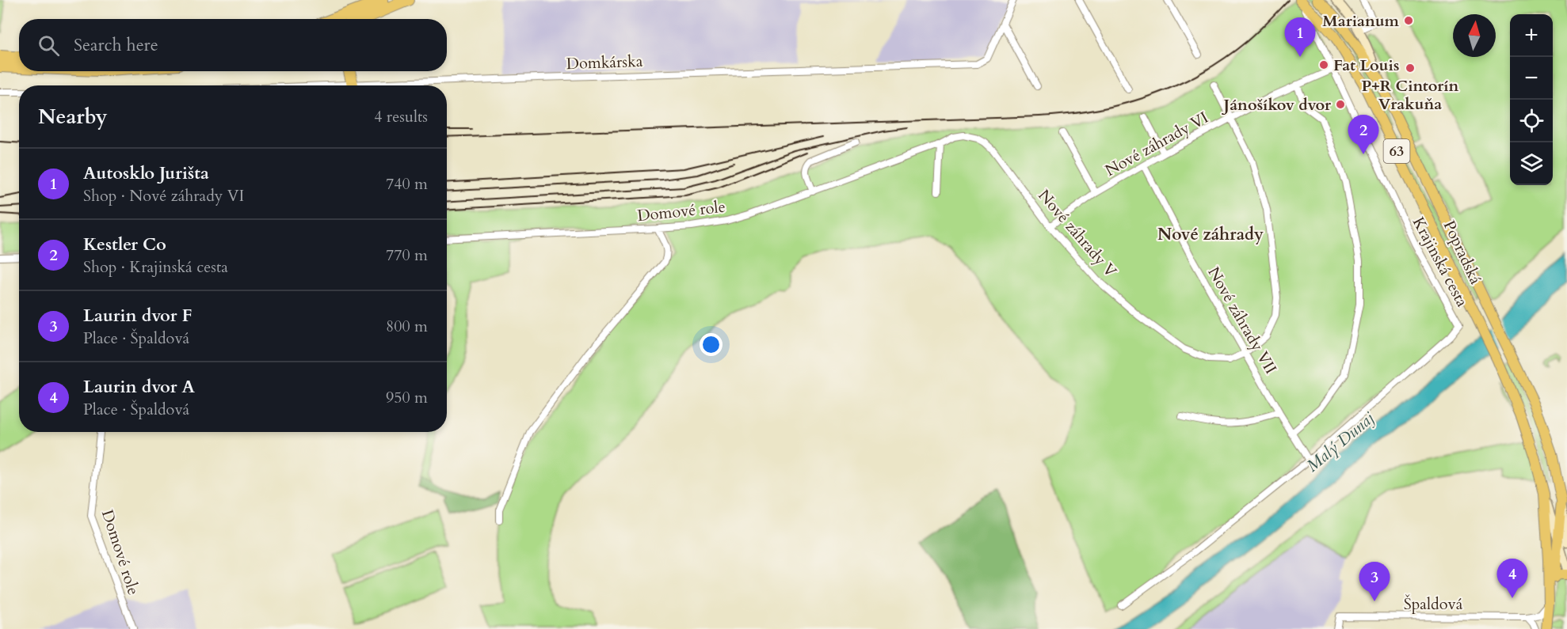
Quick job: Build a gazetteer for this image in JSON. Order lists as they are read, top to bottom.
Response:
{
  "streets": {
    "main road": ["63", "Popradská"],
    "street": [
      "Domkárska",
      "Nové záhrady VI",
      "Domové role",
      "Nové záhrady V",
      "Krajinská cesta",
      "Nové záhrady VII",
      "Špaldová"
    ]
  },
  "crossings": [
    ["Nové záhrady VI", "Nové záhrady V"],
    ["Nové záhrady VI", "Krajinská cesta"],
    ["Nové záhrady VI", "Nové záhrady VII"],
    ["63", "Popradská"],
    ["63", "Špaldová"],
    ["Domové role", "Nové záhrady V"],
    ["Nové záhrady V", "Nové záhrady VII"],
    ["Popradská", "Krajinská cesta"],
    ["Krajinská cesta", "Nové záhrady VII"]
  ],
  "districts": ["Nové záhrady"],
  "water": ["Malý Dunaj"],
  "places": [
    "Marianum",
    "Fat Louis",
    "P+R Cintorín Vrakuňa",
    "Jánošíkov dvor"
  ],
  "north": "top",
  "page": {
    "map_buttons": ["+", "−"],
    "pins": [
      "1",
      "2",
      "4",
      "3"
    ],
    "search": "Search here",
    "heading": ["Nearby", "4 results"],
    "list": [
      {
        "mark": "1",
        "name": "Autosklo Jurišta",
        "note": "Shop · Nové záhrady VI",
        "value": "740 m"
      },
      {
        "mark": "2",
        "name": "Kestler Co",
        "note": "Shop · Krajinská cesta",
        "value": "770 m"
      },
      {
        "mark": "3",
        "name": "Laurin dvor F",
        "note": "Place · Špaldová",
        "value": "800 m"
      },
      {
        "mark": "4",
        "name": "Laurin dvor A",
        "note": "Place · Špaldová",
        "value": "950 m"
      }
    ]
  }
}
